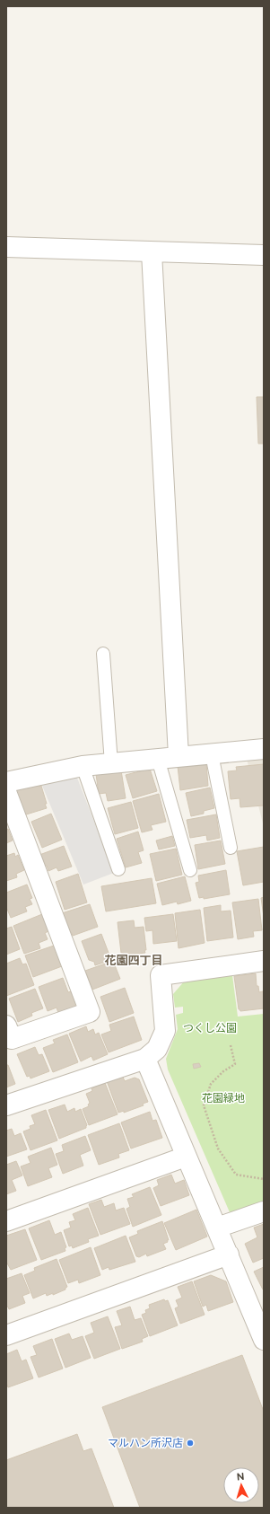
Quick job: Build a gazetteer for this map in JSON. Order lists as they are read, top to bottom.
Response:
{
  "districts": ["花園四丁目"],
  "parks": ["つくし公園", "花園緑地"],
  "places": ["マルハン所沢店"],
  "north": "top"
}
